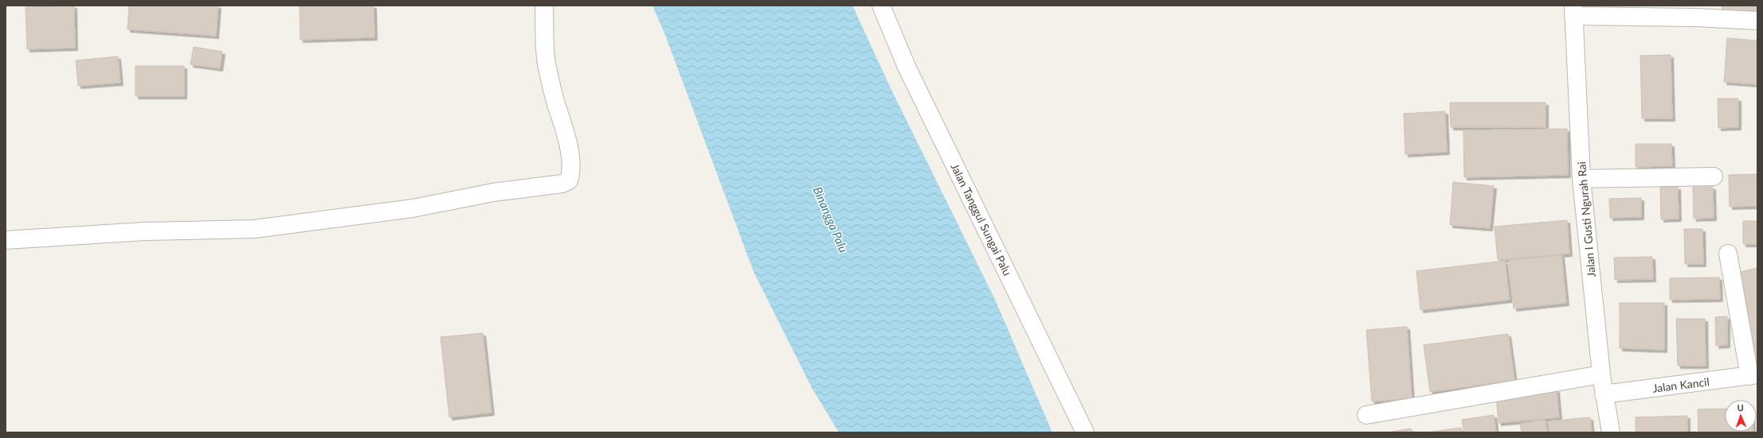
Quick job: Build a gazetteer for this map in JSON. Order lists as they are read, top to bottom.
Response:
{
  "streets": {
    "street": ["Jalan Tanggul Sungai Palu", "Jalan I Gusti Ngurah Rai", "Jalan Kancil"]
  },
  "crossings": [
    ["Jalan I Gusti Ngurah Rai", "Jalan Kancil"]
  ],
  "water": ["Binangga Palu"],
  "north": "top"
}
